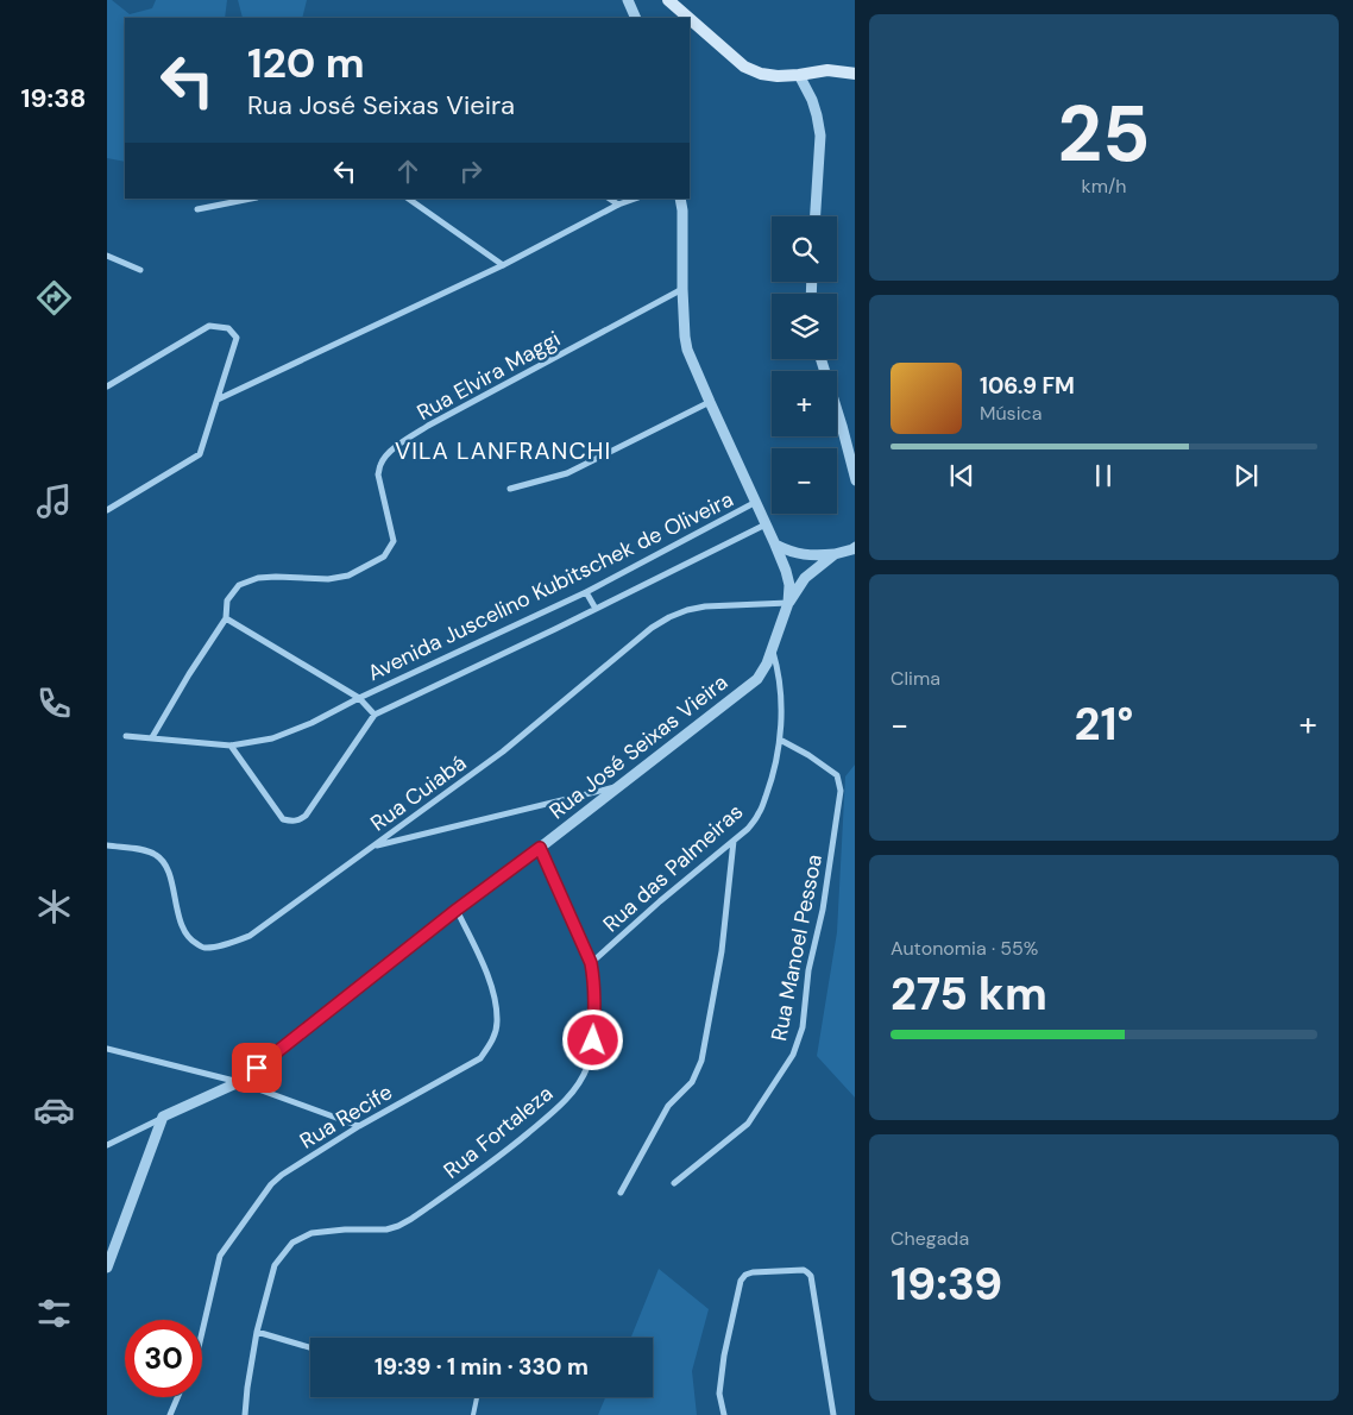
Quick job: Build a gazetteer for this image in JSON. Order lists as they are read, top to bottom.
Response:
{
  "streets": {
    "street": [
      "Rua Elvira Maggi",
      "Avenida Juscelino Kubitschek de Oliveira",
      "Rua José Seixas Vieira",
      "Rua Cuiabá",
      "Rua das Palmeiras",
      "Rua Manoel Pessoa",
      "Rua Recife",
      "Rua Fortaleza"
    ]
  },
  "crossings": [
    ["Rua Elvira Maggi", "Avenida Juscelino Kubitschek de Oliveira"],
    ["Rua José Seixas Vieira", "Rua Cuiabá"],
    ["Rua José Seixas Vieira", "Rua das Palmeiras"],
    ["Rua José Seixas Vieira", "Rua Recife"],
    ["Rua José Seixas Vieira", "Rua Fortaleza"],
    ["Rua das Palmeiras", "Rua Manoel Pessoa"],
    ["Rua das Palmeiras", "Rua Fortaleza"]
  ],
  "districts": ["VILA LANFRANCHI"],
  "page": {
    "tabs": "19:38",
    "tile": [
      ["25", "km/h"],
      "Clima",
      ["Autonomia · 55%", "275 km"],
      ["Chegada", "19:39"]
    ],
    "turn": ["120 m", "Rua José Seixas Vieira"],
    "map_buttons": ["+", "−"],
    "song": ["106.9 FM", "Música"],
    "heat": ["−", "21°", "+"],
    "limit": "30",
    "trip": "19:39 · 1 min · 330 m"
  }
}
